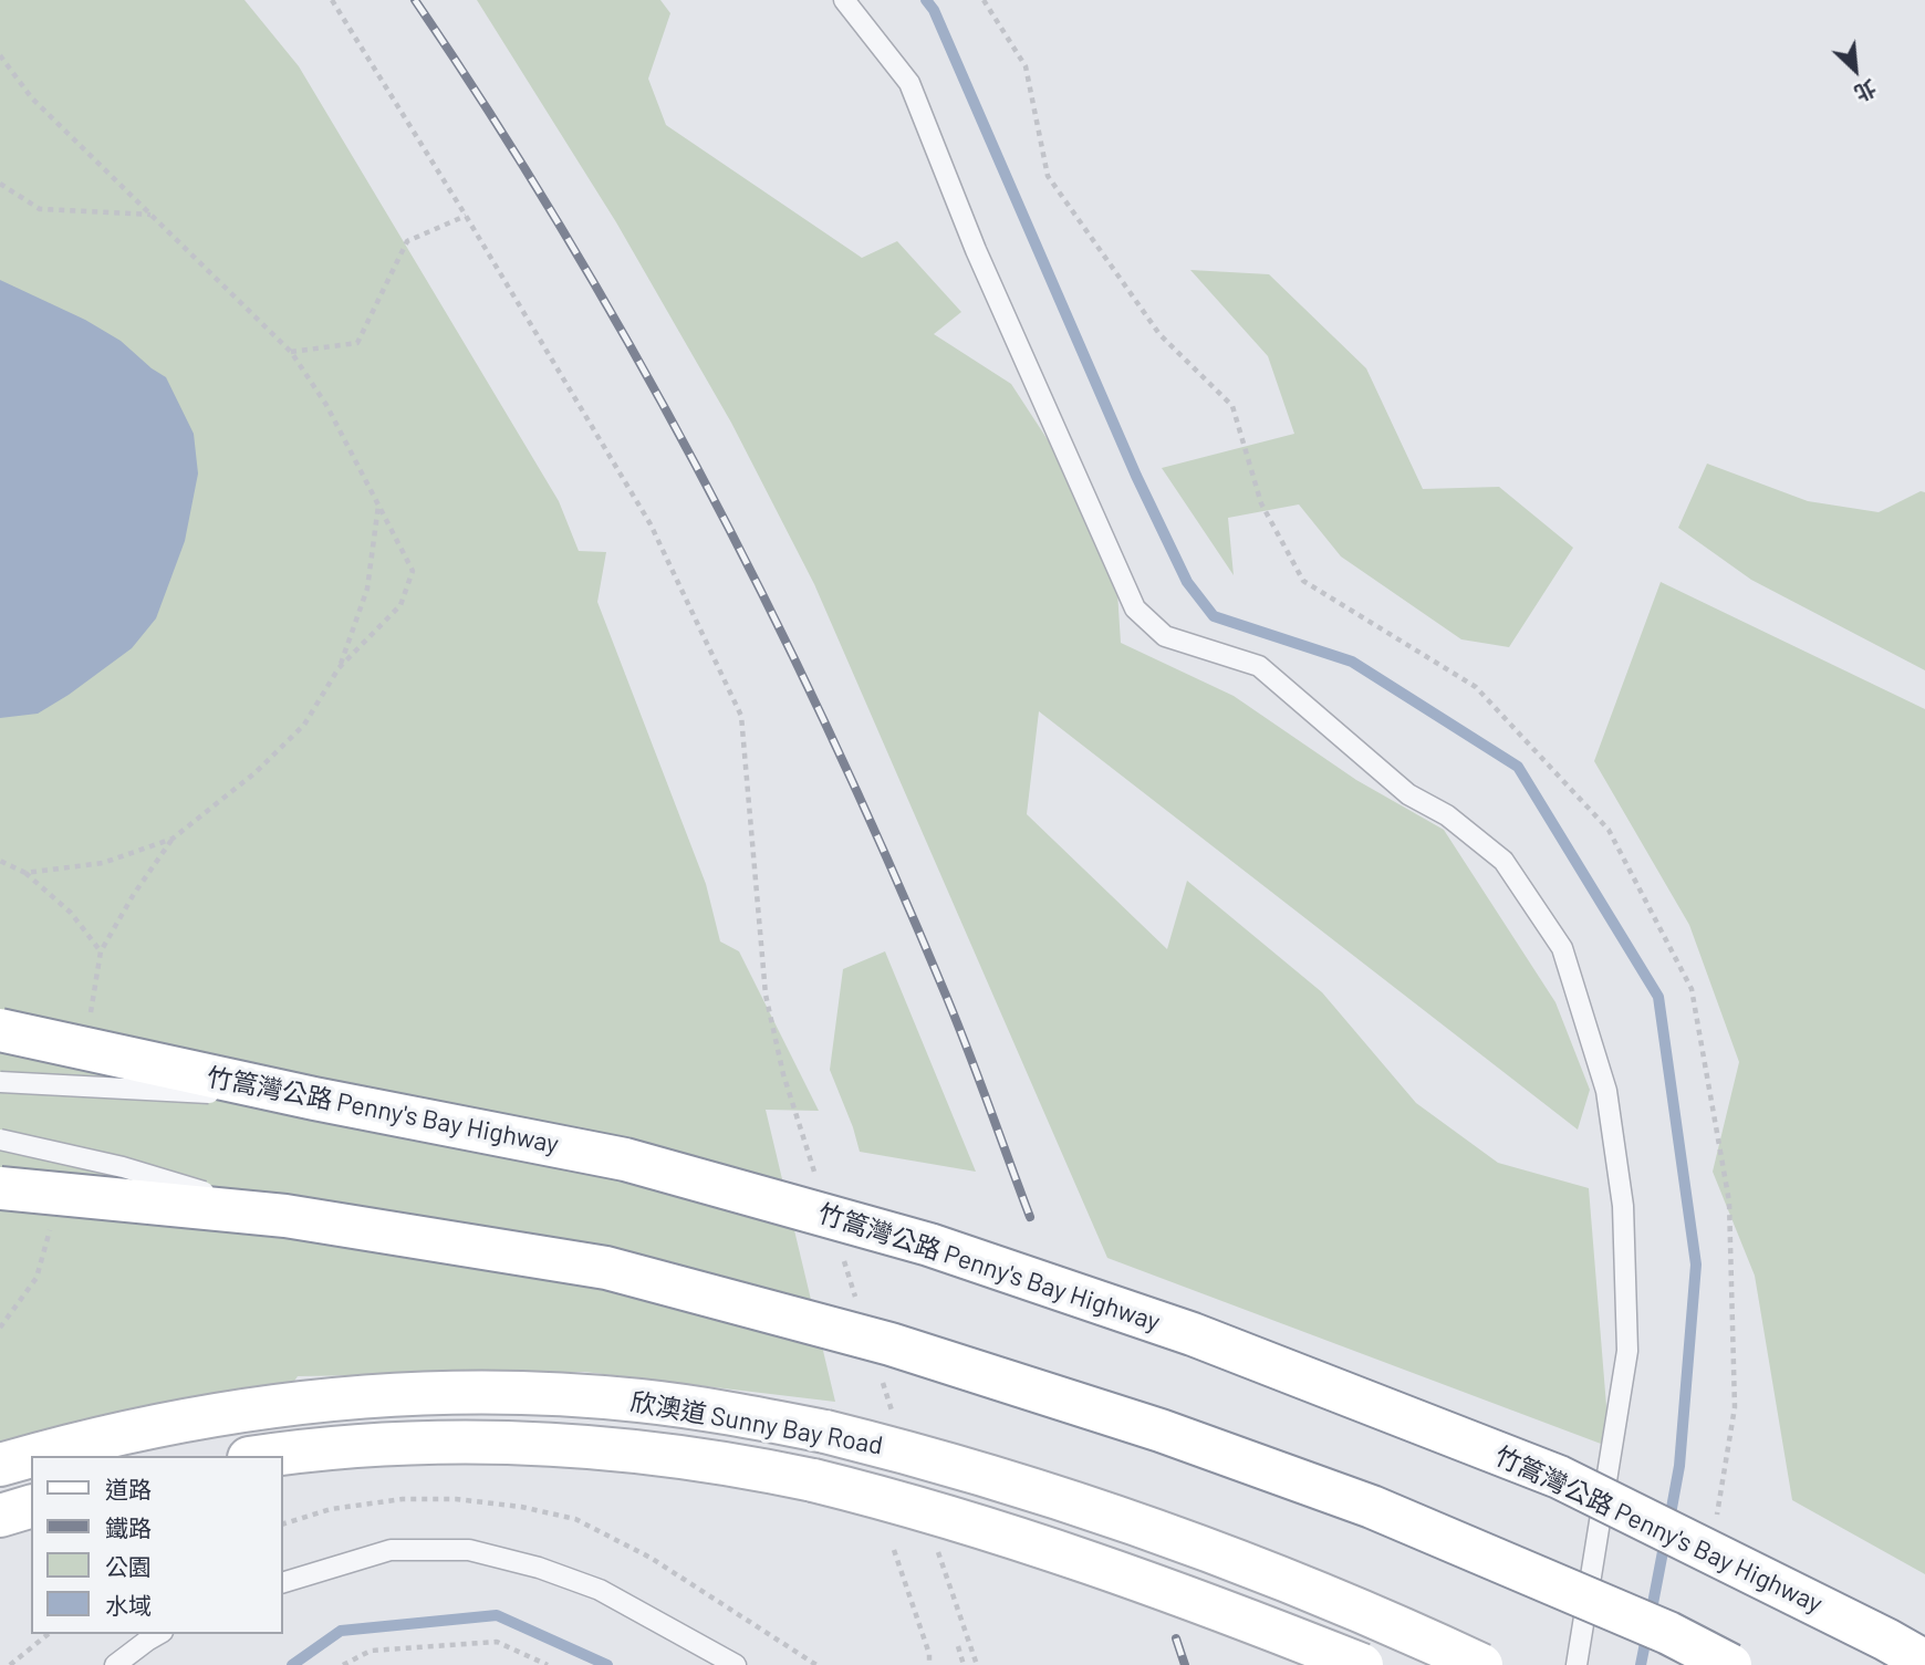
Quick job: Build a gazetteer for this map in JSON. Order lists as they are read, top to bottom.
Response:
{
  "streets": {
    "main road": ["竹篙灣公路 Penny's Bay Highway", "欣澳道 Sunny Bay Road"]
  },
  "legend": [
    "道路",
    "鐵路",
    "公園",
    "水域"
  ],
  "north": "bottom right"
}
